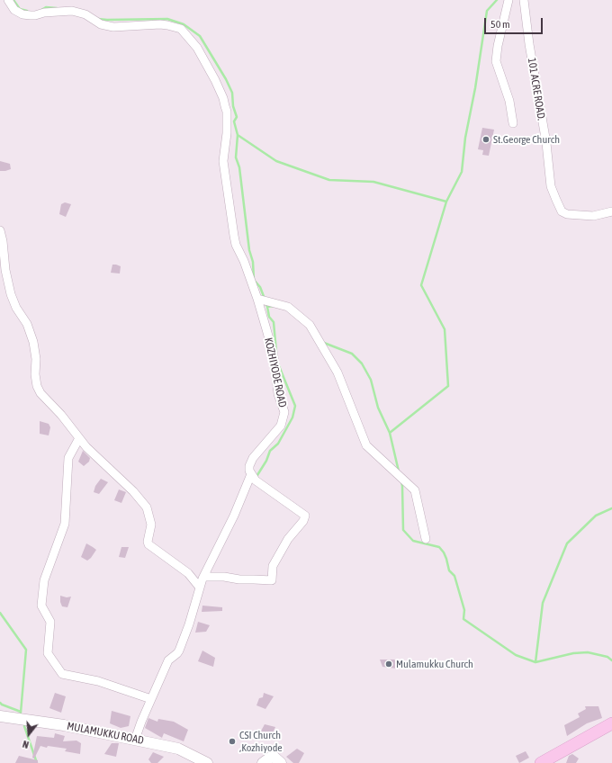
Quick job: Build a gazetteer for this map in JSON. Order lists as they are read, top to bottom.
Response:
{
  "streets": {
    "street": ["101 ACRE ROAD.", "KOZHIYODE ROAD", "MULAMUKKU ROAD"]
  },
  "places": ["St.George Church", "Mulamukku Church", "CSI Church ,Kozhiyode"],
  "scale_bar": "50 m",
  "north": "bottom"
}
